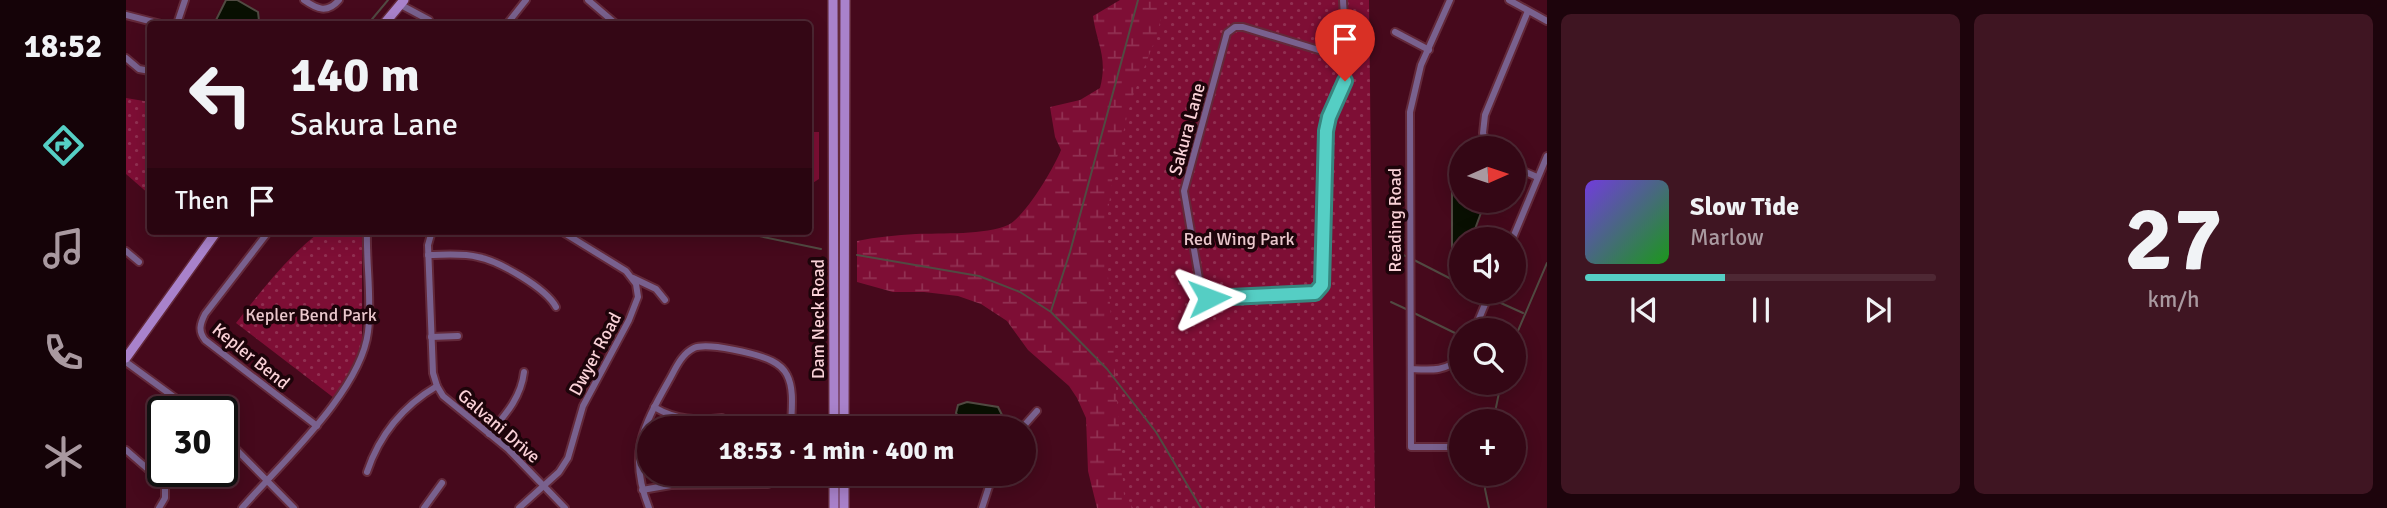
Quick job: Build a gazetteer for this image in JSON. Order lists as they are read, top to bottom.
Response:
{
  "streets": {
    "main road": ["Dam Neck Road"],
    "street": [
      "Sakura Lane",
      "Reading Road",
      "Dwyer Road",
      "Kepler Bend",
      "Galvani Drive"
    ]
  },
  "crossings": [
    ["Dwyer Road", "Galvani Drive"]
  ],
  "parks": ["Red Wing Park", "Kepler Bend Park"],
  "north": "right",
  "page": {
    "tabs": "18:52",
    "tile": ["27", "km/h"],
    "turn": ["140 m", "Sakura Lane"],
    "map_buttons": "+",
    "then": "Then",
    "song": ["Slow Tide", "Marlow"],
    "limit": "30",
    "trip": "18:53 · 1 min · 400 m"
  }
}
